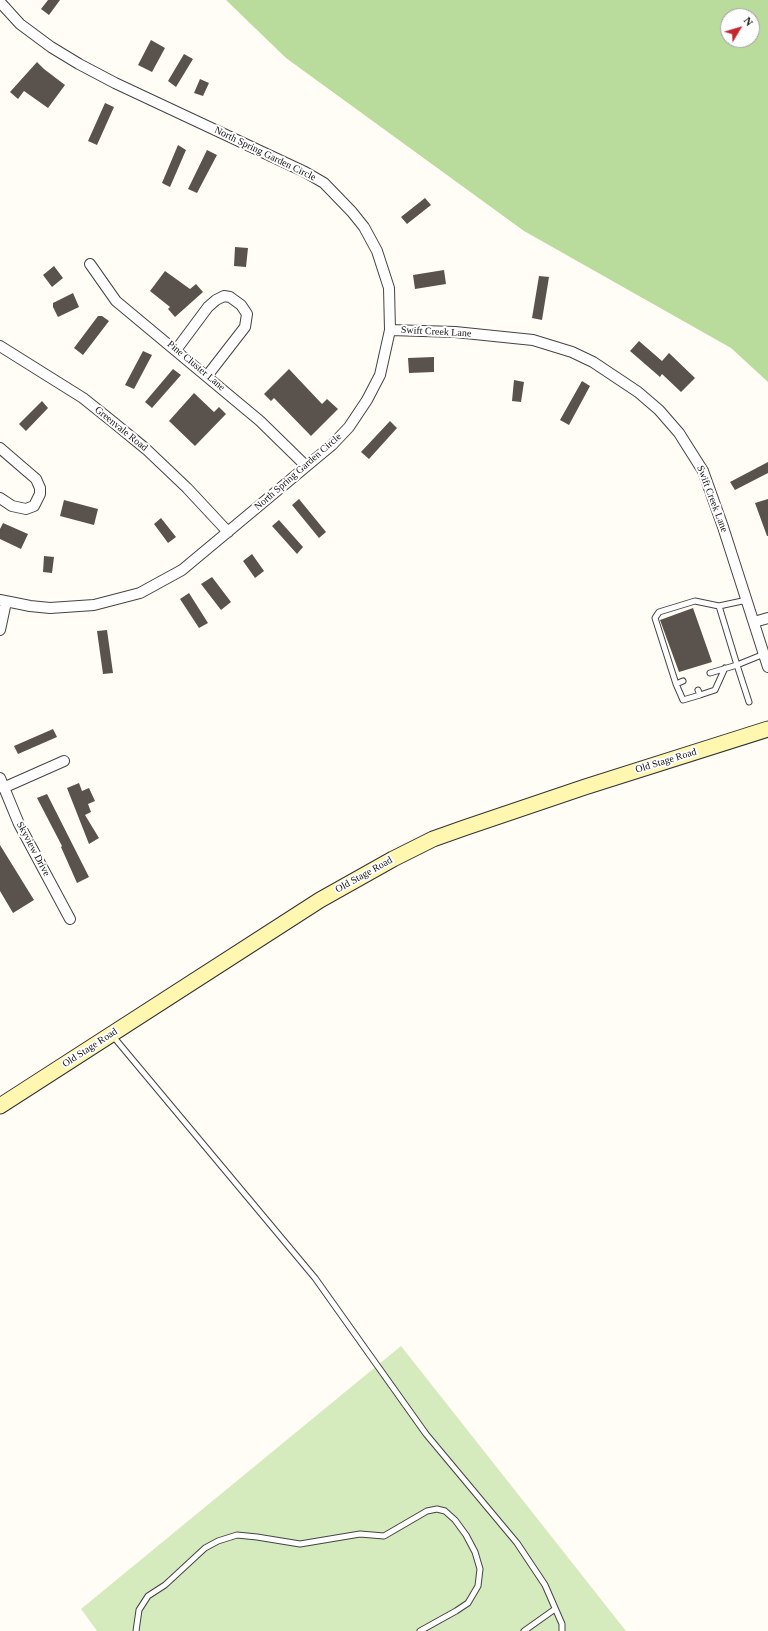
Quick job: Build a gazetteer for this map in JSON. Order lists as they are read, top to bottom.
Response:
{
  "streets": {
    "main road": ["Old Stage Road"],
    "street": [
      "North Spring Garden Circle",
      "Swift Creek Lane",
      "Pine Cluster Lane",
      "Greenvale Road",
      "Skyview Drive"
    ]
  },
  "crossings": [
    ["North Spring Garden Circle", "Swift Creek Lane"],
    ["North Spring Garden Circle", "Pine Cluster Lane"],
    ["North Spring Garden Circle", "Greenvale Road"]
  ],
  "north": "top right"
}
